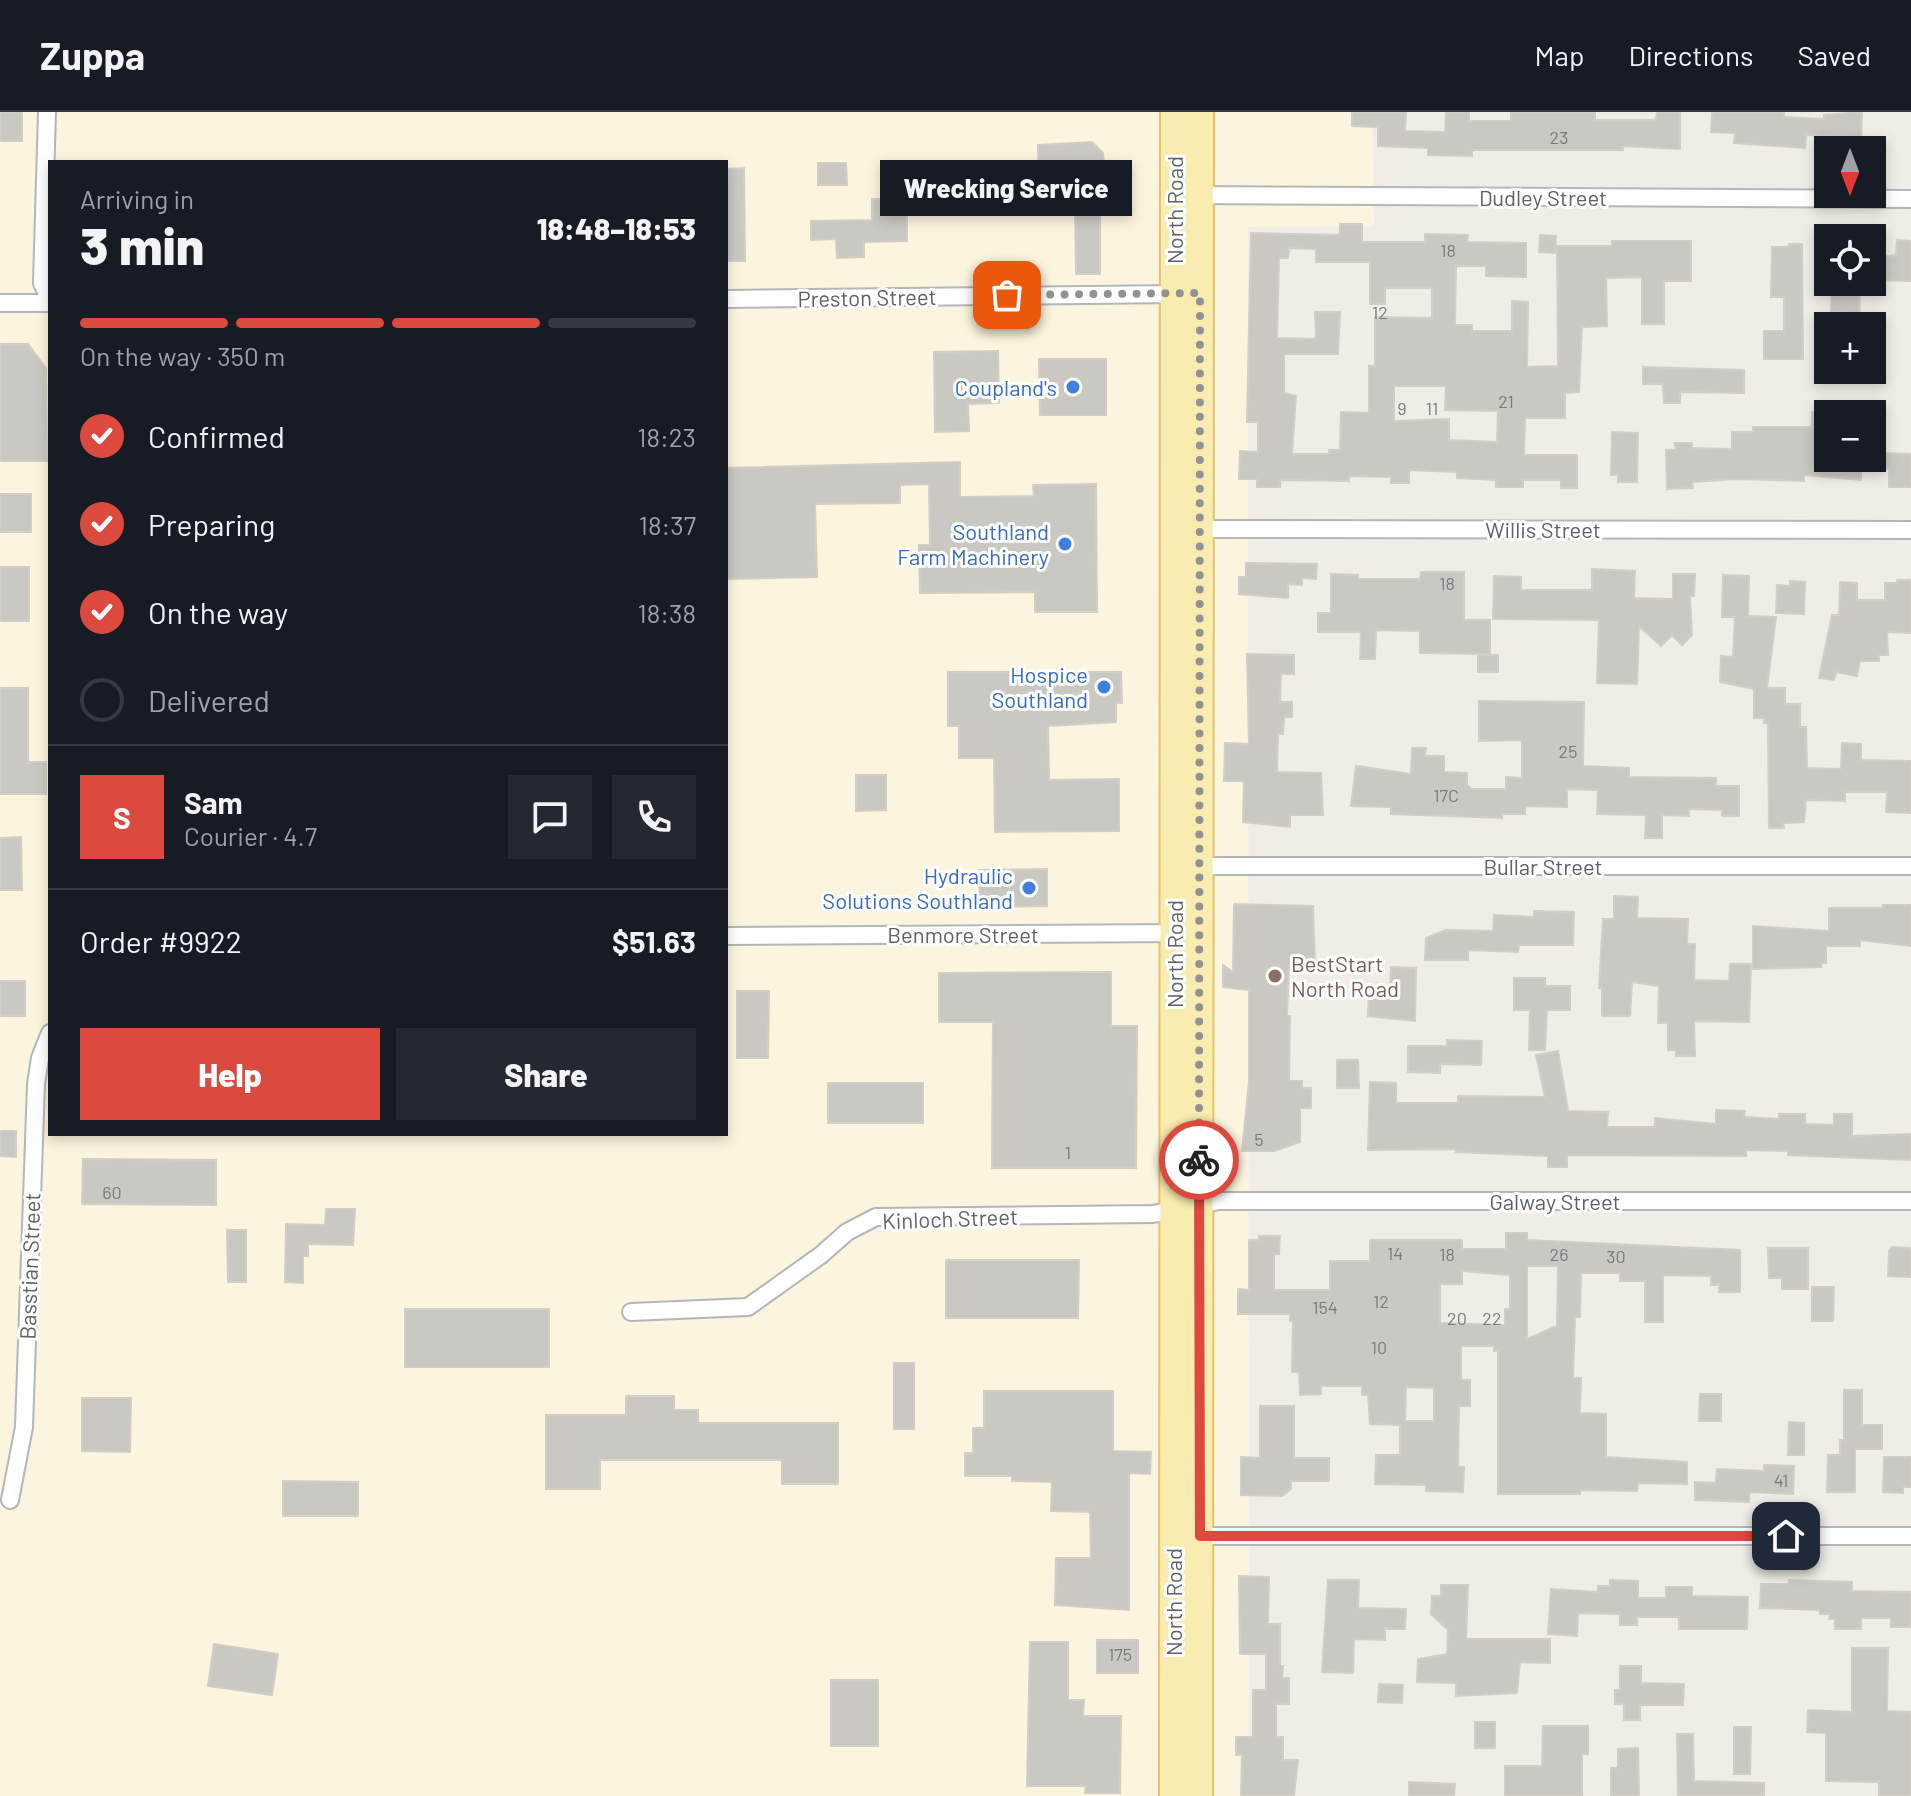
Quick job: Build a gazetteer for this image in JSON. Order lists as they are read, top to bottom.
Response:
{
  "streets": {
    "main road": ["North Road"],
    "street": [
      "Dudley Street",
      "Preston Street",
      "Willis Street",
      "Bullar Street",
      "Benmore Street",
      "Galway Street",
      "Kinloch Street",
      "Basstian Street"
    ]
  },
  "crossings": [
    ["Dudley Street", "North Road"],
    ["North Road", "Preston Street"],
    ["North Road", "Willis Street"],
    ["North Road", "Bullar Street"],
    ["North Road", "Benmore Street"],
    ["North Road", "Galway Street"],
    ["North Road", "Kinloch Street"],
    ["Galway Street", "Kinloch Street"]
  ],
  "places": [
    "Wrecking Service",
    "Coupland's",
    "Southland Farm Machinery",
    "Hospice Southland",
    "Hydraulic Solutions Southland",
    "BestStart North Road"
  ],
  "house_numbers": [
    "23",
    "18",
    "12",
    "21",
    "9",
    "11",
    "18",
    "25",
    "17C",
    "5",
    "1",
    "60",
    "14",
    "18",
    "26",
    "30",
    "12",
    "154",
    "20",
    "22",
    "10",
    "41",
    "175"
  ],
  "north": "bottom",
  "page": {
    "header": "Zuppa",
    "nav": ["Map", "Directions", "Saved"],
    "map_buttons": ["+", "−"],
    "bubble": "Wrecking Service",
    "heading": ["3 min", "Arriving in", "18:48–18:53"],
    "panel": [
      "Sam",
      "Courier · 4.7",
      "Order #9922",
      "$51.63"
    ],
    "bar": "On the way · 350 m",
    "list": [
      ["Confirmed", "18:23"],
      ["Preparing", "18:37"],
      ["On the way", "18:38"],
      "Delivered"
    ],
    "round": "S",
    "buttons": ["Help", "Share"]
  }
}
